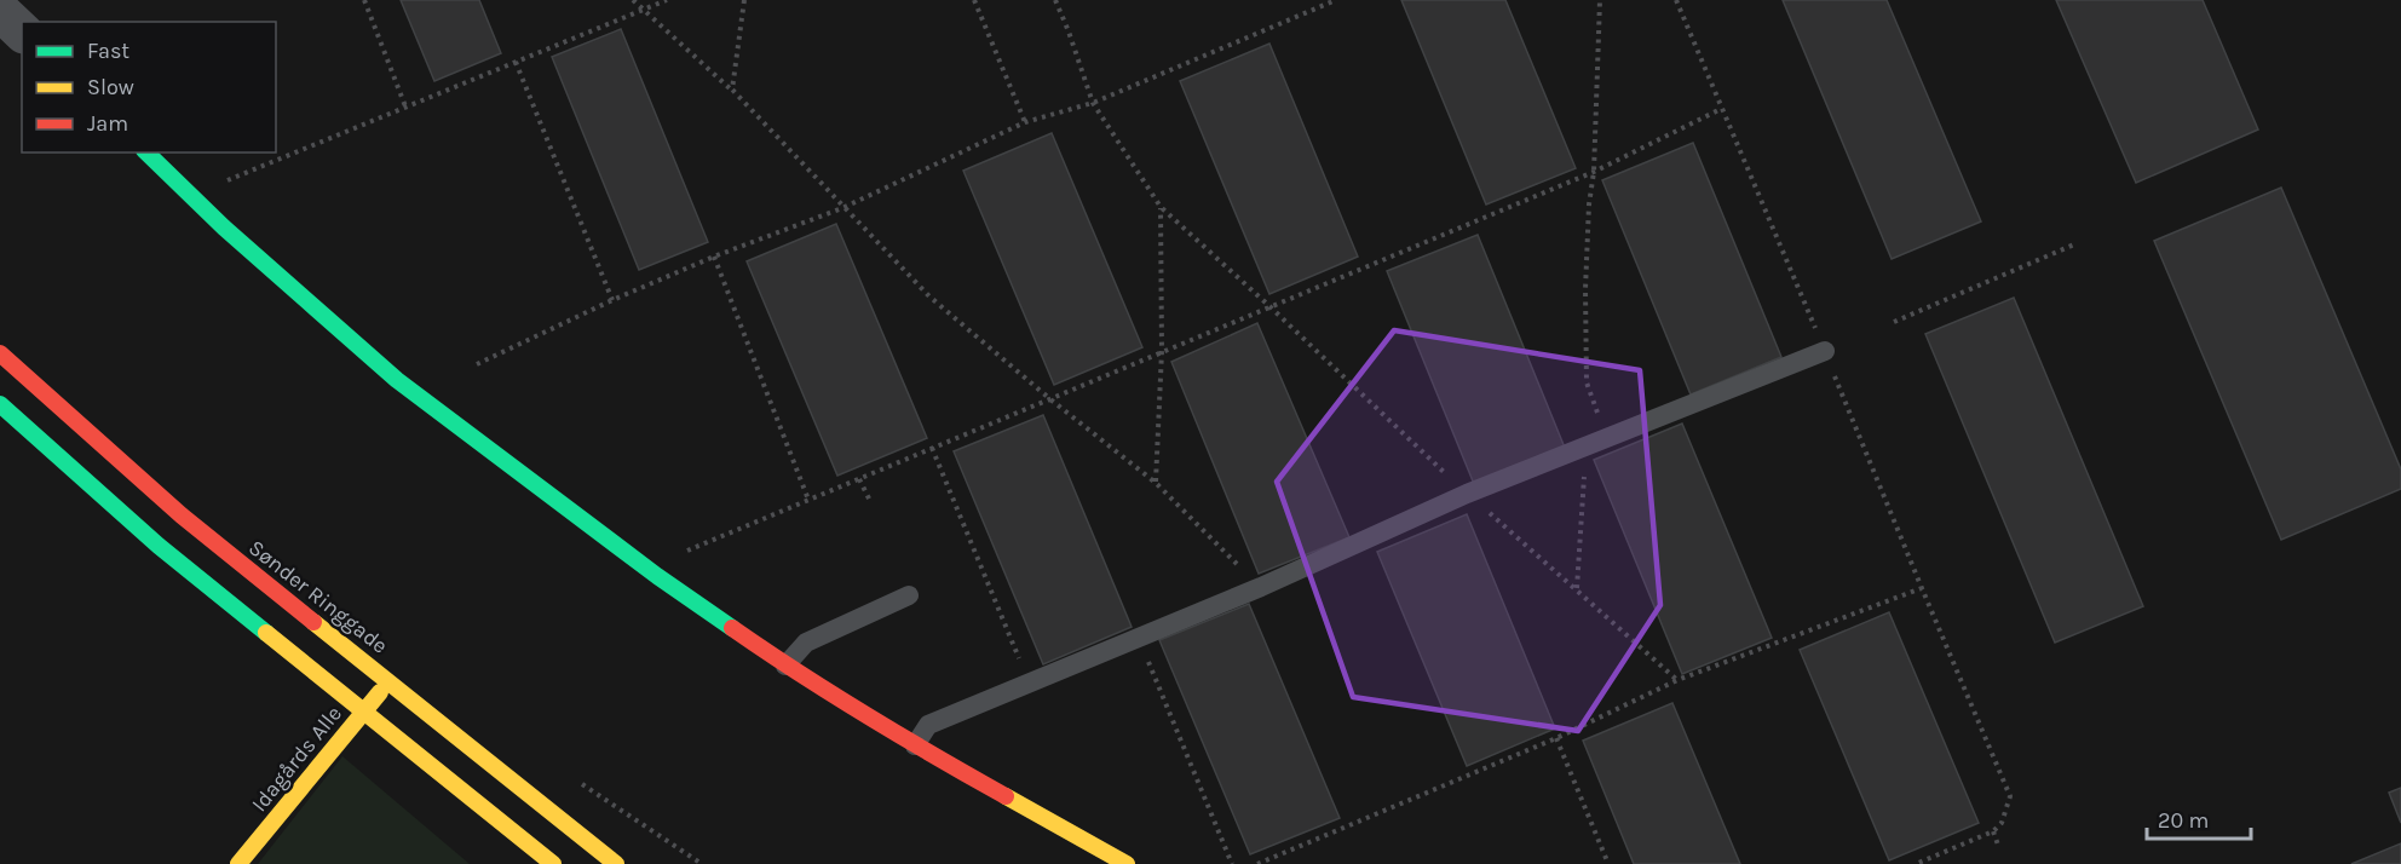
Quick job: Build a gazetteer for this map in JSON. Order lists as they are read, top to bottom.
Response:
{
  "streets": {
    "street": ["Sønder Ringgade", "Idagårds Alle"]
  },
  "crossings": [
    ["Sønder Ringgade", "Idagårds Alle"]
  ],
  "legend": ["Fast", "Slow", "Jam"],
  "scale_bar": "20 m"
}
